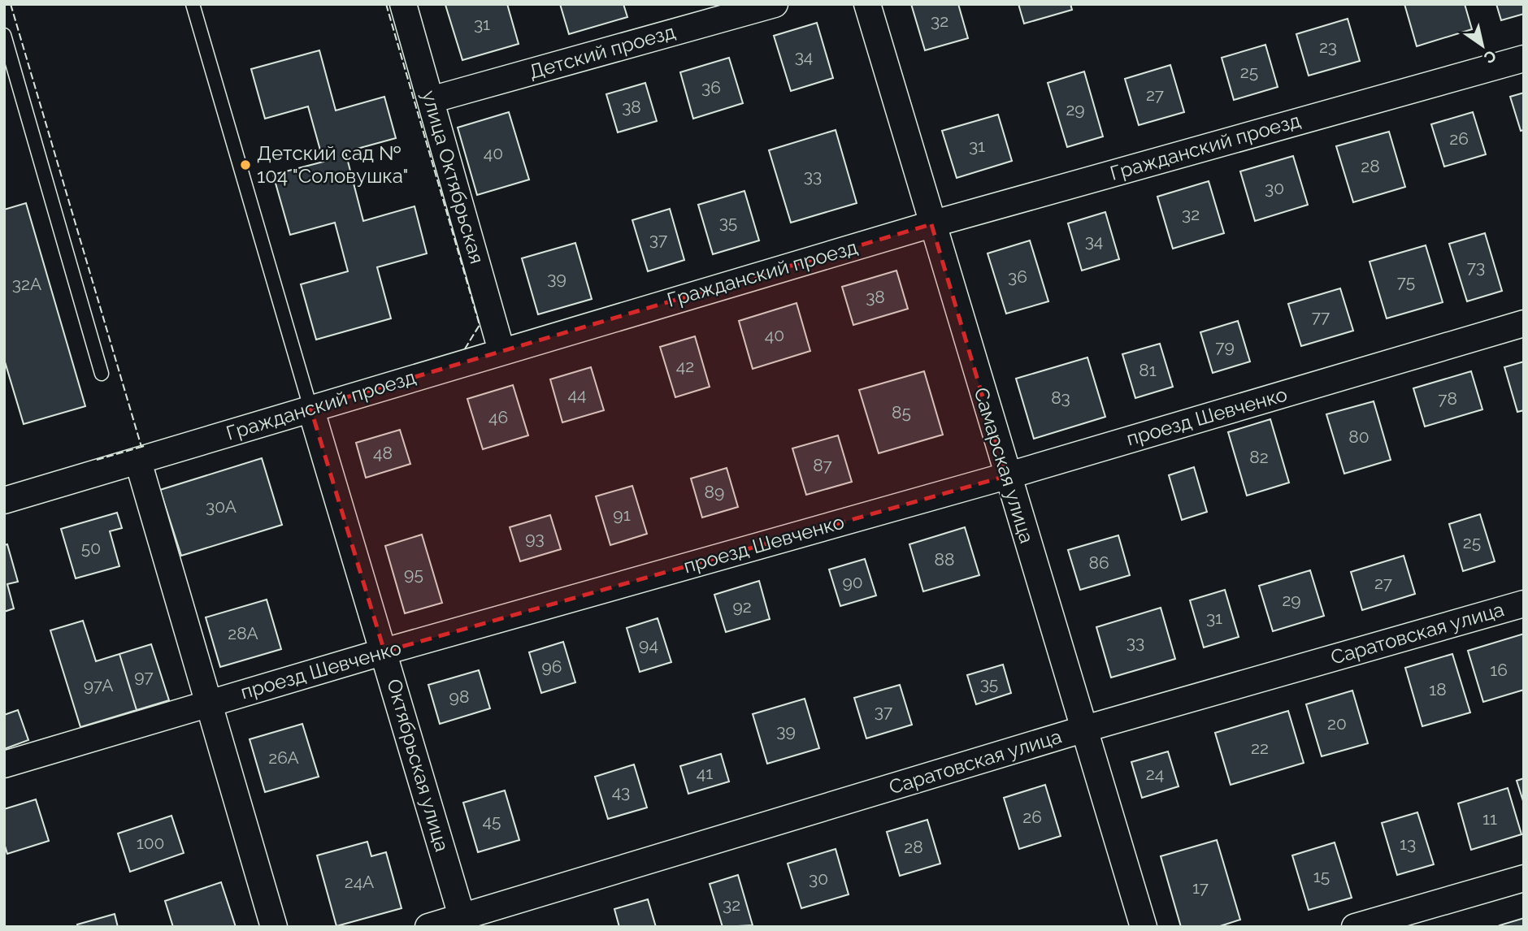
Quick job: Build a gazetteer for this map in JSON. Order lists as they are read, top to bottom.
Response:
{
  "streets": {
    "street": [
      "Детский проезд",
      "Гражданский проезд",
      "улица Октябрьская",
      "проезд Шевченко",
      "Самарская улица",
      "Саратовская улица",
      "Октябрьская улица"
    ]
  },
  "crossings": [
    ["Детский проезд", "улица Октябрьская"],
    ["Гражданский проезд", "улица Октябрьская"],
    ["Гражданский проезд", "Самарская улица"],
    ["Гражданский проезд", "Октябрьская улица"],
    ["проезд Шевченко", "Самарская улица"],
    ["проезд Шевченко", "Октябрьская улица"],
    ["Самарская улица", "Саратовская улица"],
    ["Саратовская улица", "Октябрьская улица"]
  ],
  "places": ["Детский сад № 104 \"Соловушка\""],
  "house_numbers": [
    "32",
    "31",
    "23",
    "34",
    "25",
    "36",
    "27",
    "38",
    "29",
    "26",
    "31",
    "40",
    "28",
    "33",
    "30",
    "32",
    "35",
    "37",
    "34",
    "73",
    "36",
    "39",
    "75",
    "32А",
    "38",
    "77",
    "40",
    "79",
    "42",
    "81",
    "44",
    "83",
    "78",
    "85",
    "46",
    "80",
    "48",
    "82",
    "87",
    "89",
    "30А",
    "91",
    "93",
    "25",
    "50",
    "88",
    "86",
    "95",
    "90",
    "27",
    "29",
    "92",
    "31",
    "28А",
    "33",
    "94",
    "96",
    "16",
    "97",
    "35",
    "97А",
    "18",
    "98",
    "37",
    "20",
    "39",
    "22",
    "26А",
    "41",
    "24",
    "43",
    "26",
    "11",
    "45",
    "100",
    "13",
    "28",
    "15",
    "30",
    "24А",
    "17",
    "32"
  ],
  "north": "bottom right"
}
